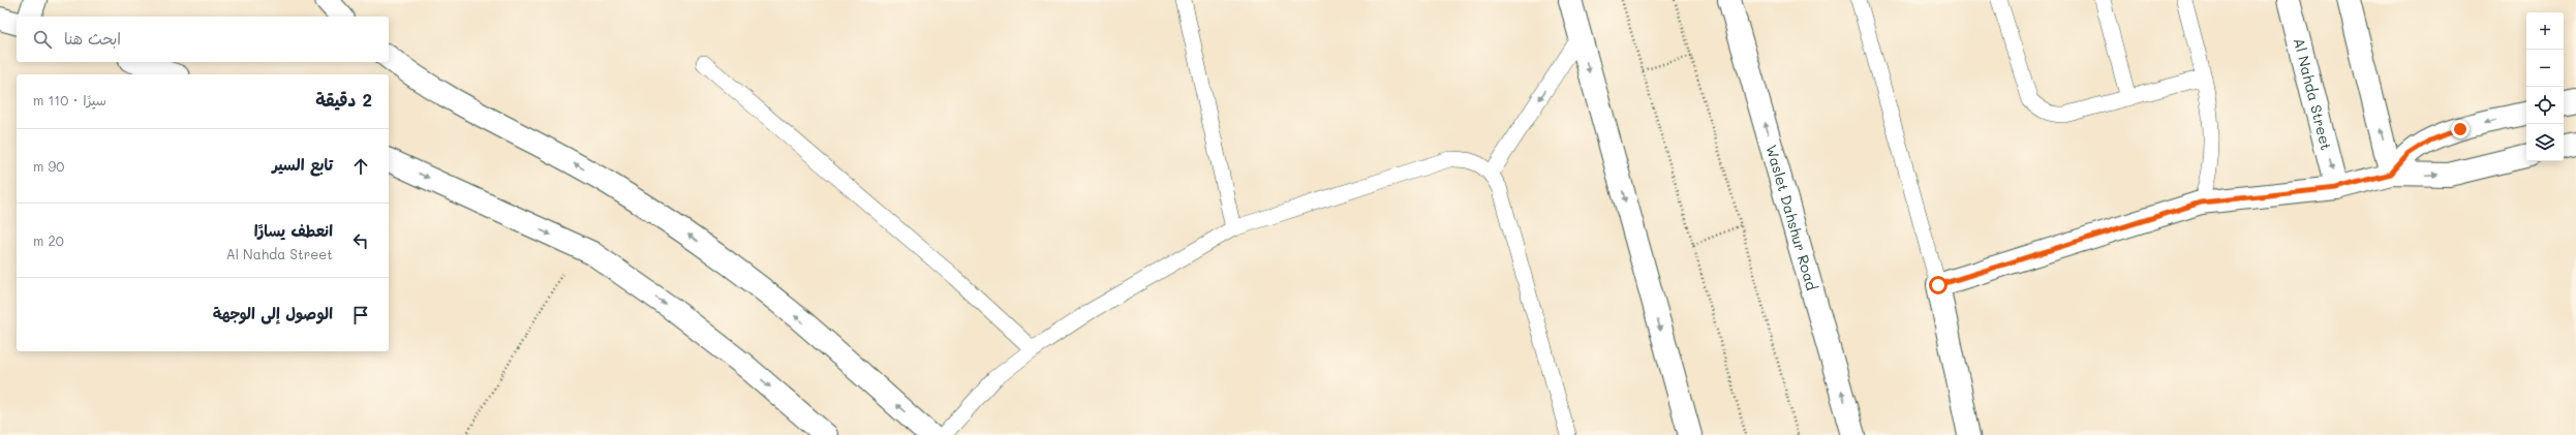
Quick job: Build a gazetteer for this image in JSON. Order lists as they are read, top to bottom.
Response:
{
  "streets": {
    "street": ["Al Nahda Street", "Waslet Dahshur Road"]
  },
  "page": {
    "map_buttons": ["+", "−"],
    "search": "ابحث هنا",
    "heading": ["2 دقيقة", "سيرًا · 110 m"],
    "list": [
      ["تابع السير", "90 m"],
      ["انعطف يسارًا", "Al Nahda Street", "20 m"],
      "الوصول إلى الوجهة"
    ]
  }
}
